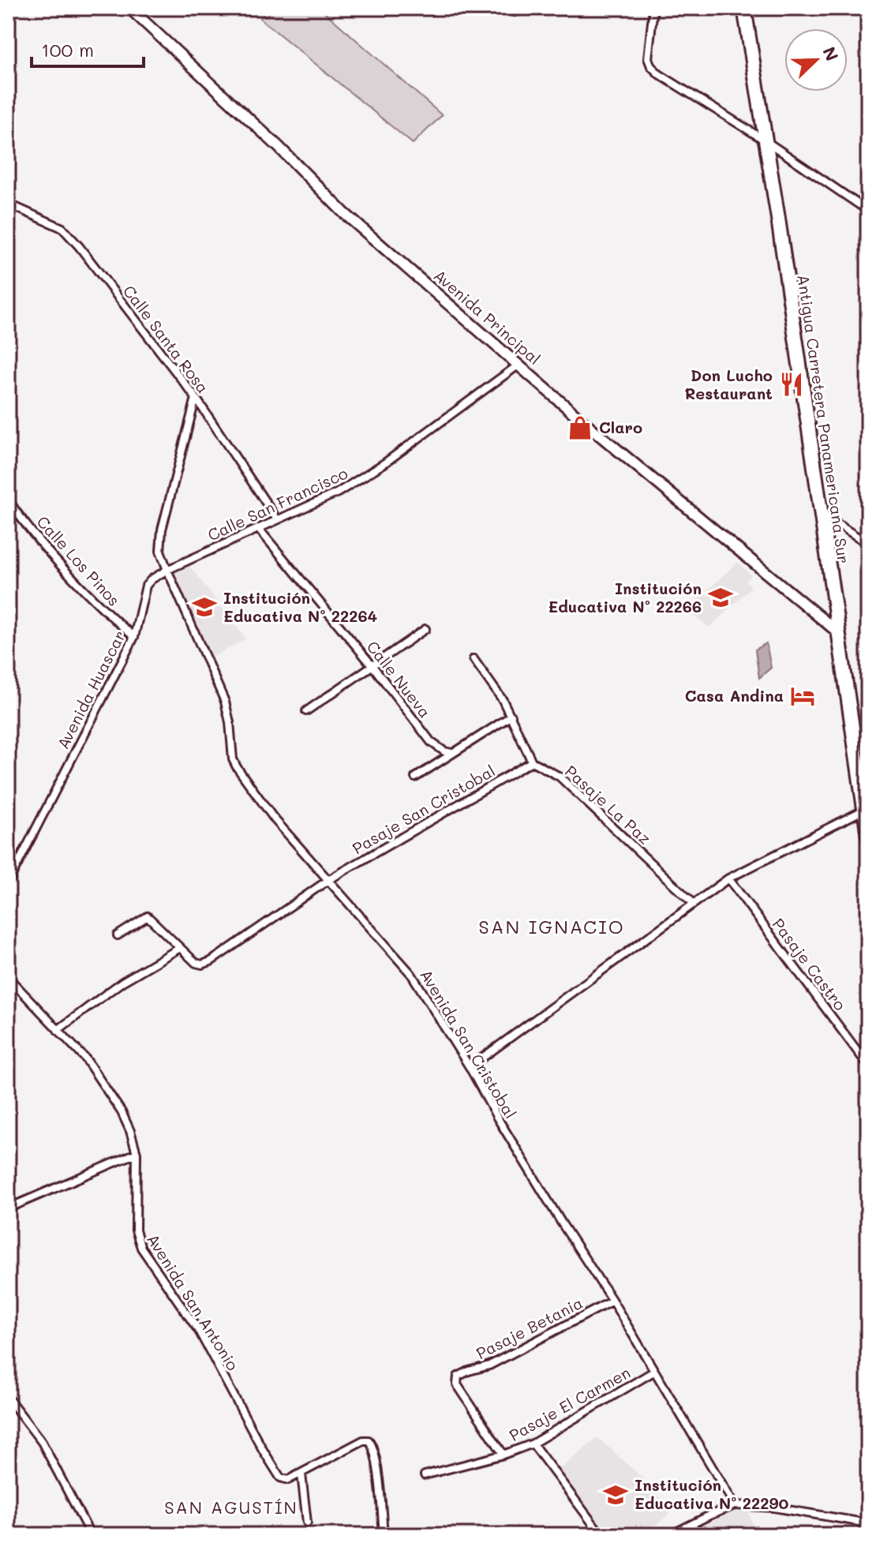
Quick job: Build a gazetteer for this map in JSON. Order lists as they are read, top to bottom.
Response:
{
  "streets": {
    "highway": ["Antigua Carretera Panamericana Sur"],
    "main road": ["Avenida Principal"],
    "street": [
      "Calle Santa Rosa",
      "Calle San Francisco",
      "Calle Los Pinos",
      "Calle Nueva",
      "Avenida Huascar",
      "Pasaje La Paz",
      "Pasaje San Cristobal",
      "Pasaje Castro",
      "Avenida San Cristobal",
      "Avenida San Antonio",
      "Pasaje Betania",
      "Pasaje El Carmen"
    ]
  },
  "crossings": [
    ["Avenida Principal", "Antigua Carretera Panamericana Sur"],
    ["Avenida Principal", "Calle San Francisco"],
    ["Calle Santa Rosa", "Calle San Francisco"],
    ["Calle San Francisco", "Calle Nueva"],
    ["Calle San Francisco", "Avenida Huascar"],
    ["Calle San Francisco", "Avenida San Cristobal"],
    ["Calle Los Pinos", "Avenida Huascar"],
    ["Avenida Huascar", "Avenida San Cristobal"],
    ["Pasaje La Paz", "Pasaje San Cristobal"],
    ["Pasaje San Cristobal", "Avenida San Cristobal"],
    ["Avenida San Cristobal", "Pasaje Betania"],
    ["Avenida San Cristobal", "Pasaje El Carmen"],
    ["Pasaje Betania", "Pasaje El Carmen"]
  ],
  "districts": ["SAN IGNACIO", "SAN AGUSTÍN"],
  "places": {
    "restaurant": ["Don Lucho Restaurant"],
    "shop": ["Claro"],
    "school or university": ["Institución Educativa Nº 22266", "Institución Educativa Nº 22264", "Institución Educativa Nº 22290"],
    "hotel": ["Casa Andina"]
  },
  "scale_bar": "100 m",
  "north": "top right"
}
